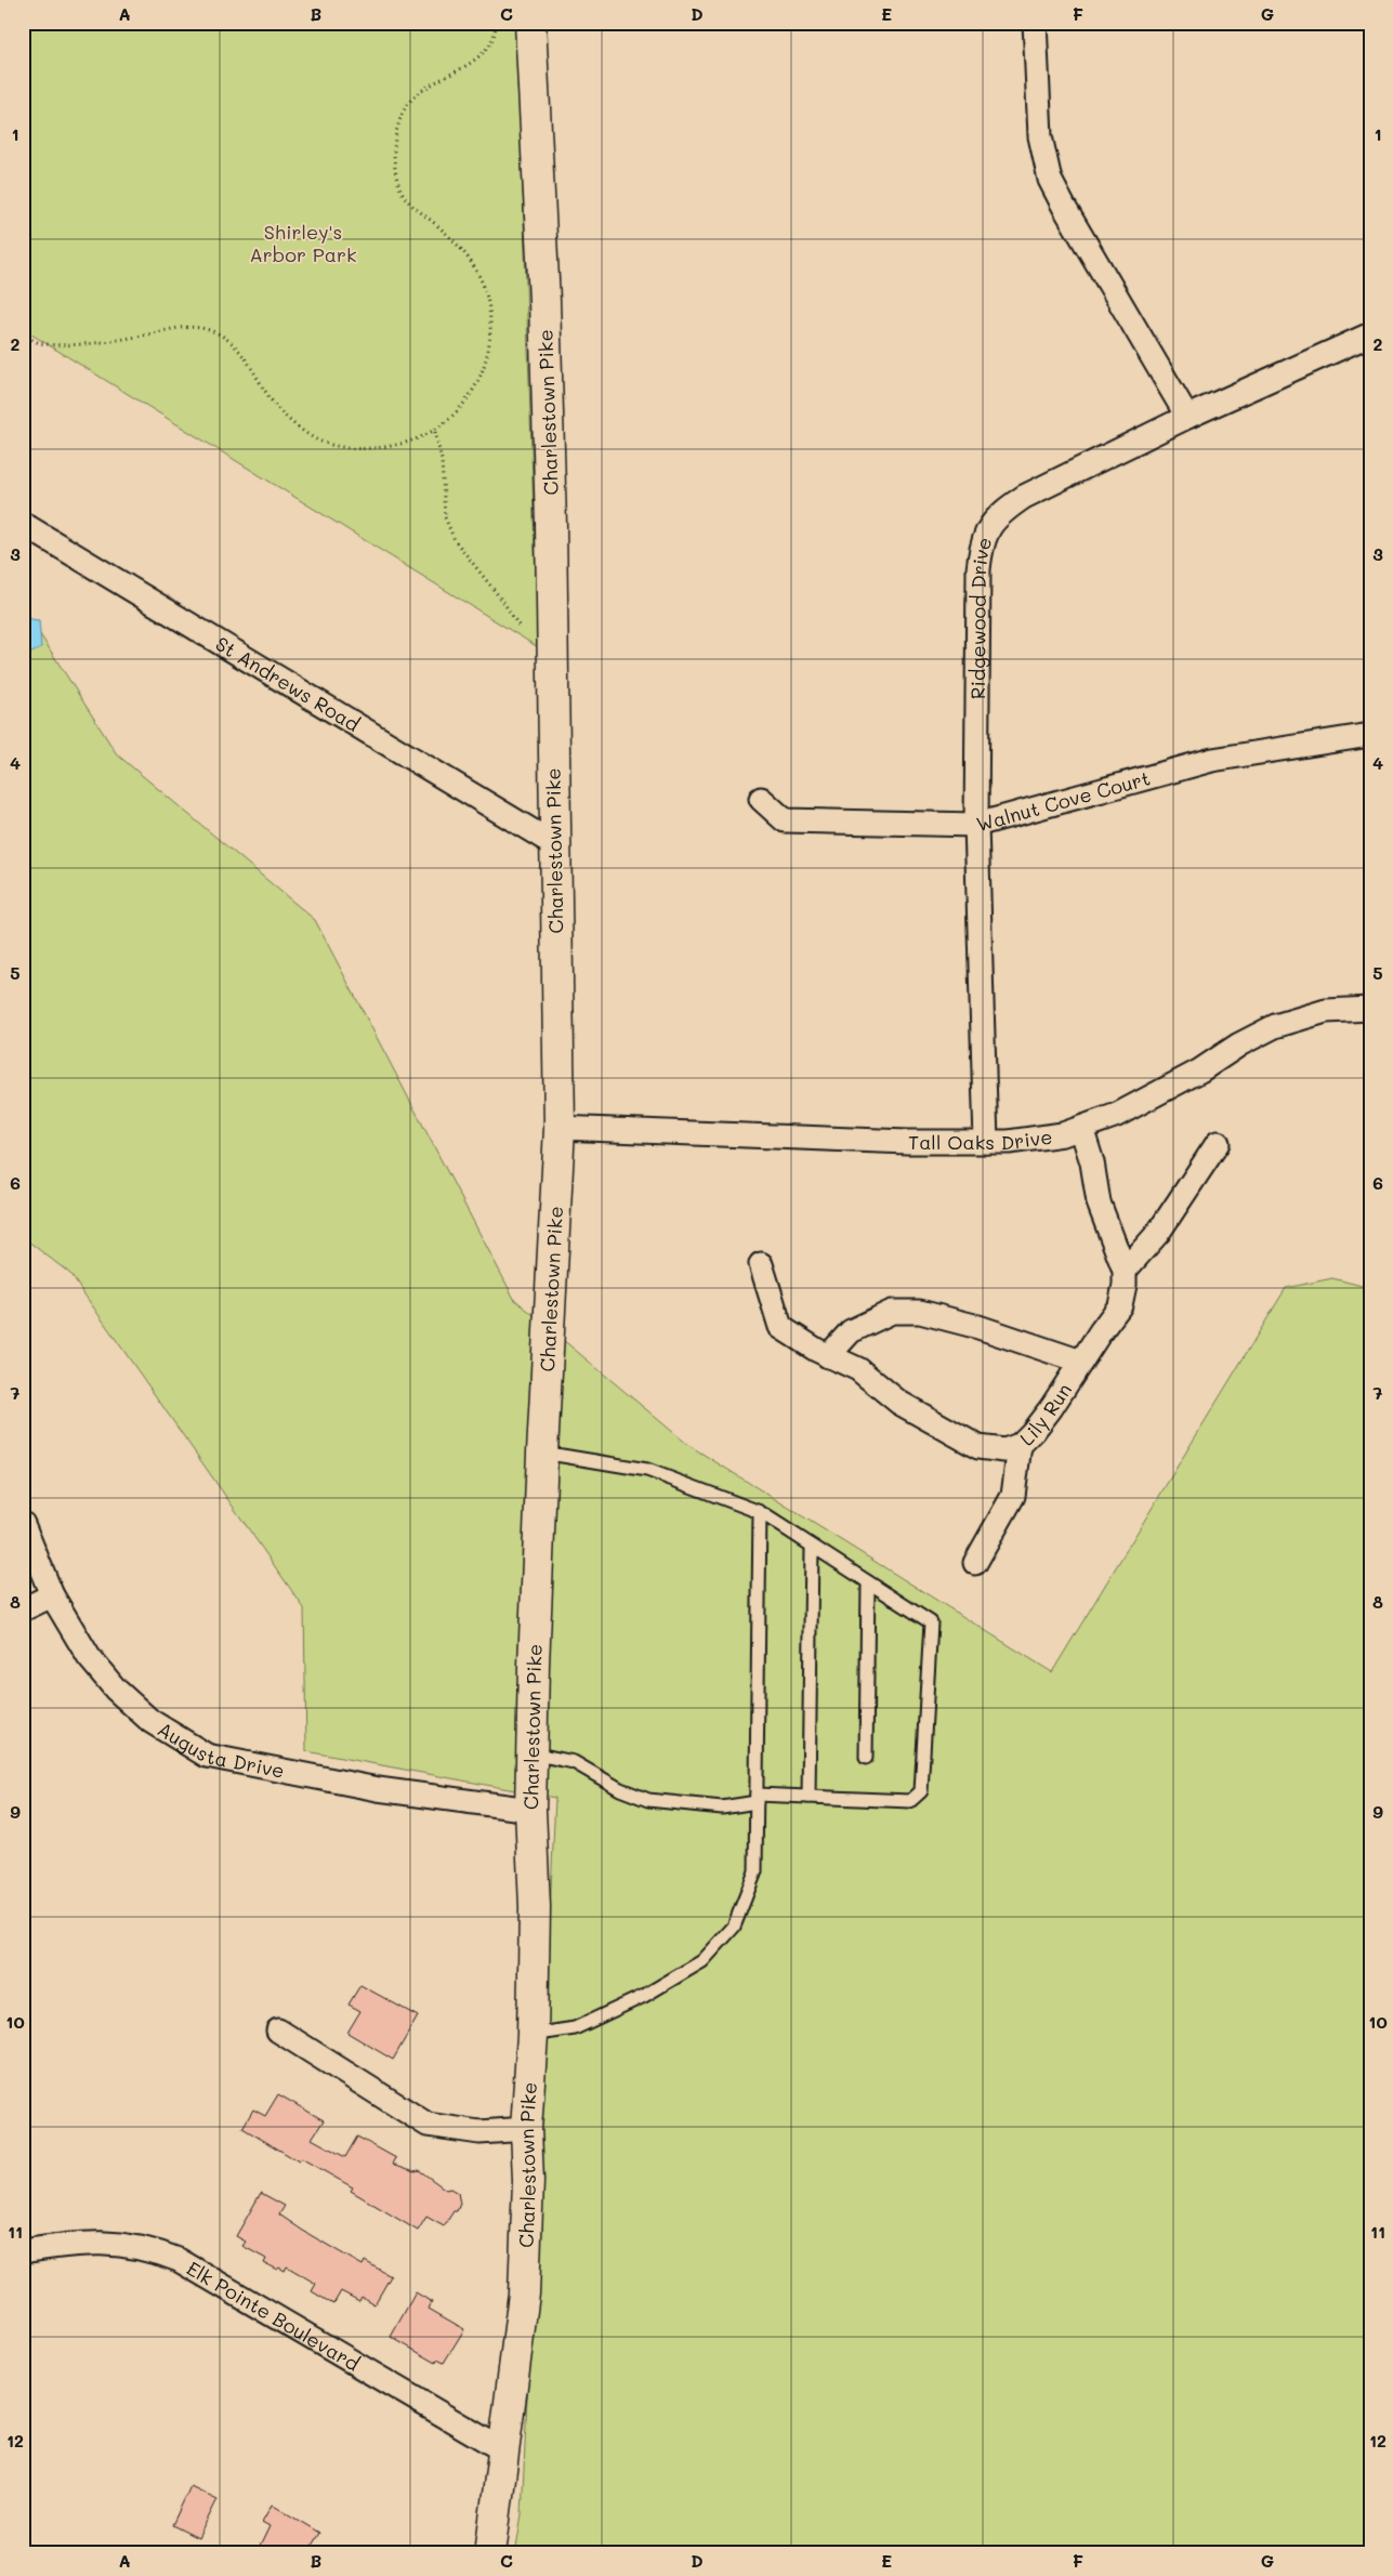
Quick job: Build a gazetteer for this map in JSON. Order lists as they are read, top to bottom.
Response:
{
  "streets": {
    "street": [
      "Charlestown Pike",
      "Ridgewood Drive",
      "St Andrews Road",
      "Walnut Cove Court",
      "Tall Oaks Drive",
      "Lily Run",
      "Augusta Drive",
      "Elk Pointe Boulevard"
    ]
  },
  "crossings": [
    ["Charlestown Pike", "St Andrews Road"],
    ["Charlestown Pike", "Tall Oaks Drive"],
    ["Charlestown Pike", "Augusta Drive"],
    ["Charlestown Pike", "Elk Pointe Boulevard"],
    ["Ridgewood Drive", "Walnut Cove Court"],
    ["Ridgewood Drive", "Tall Oaks Drive"],
    ["Tall Oaks Drive", "Lily Run"]
  ],
  "parks": ["Shirley's Arbor Park"],
  "grid": {
    "columns": [
      "A",
      "B",
      "C",
      "D",
      "E",
      "F",
      "G"
    ],
    "rows": [
      "1",
      "2",
      "3",
      "4",
      "5",
      "6",
      "7",
      "8",
      "9",
      "10",
      "11",
      "12"
    ]
  }
}
